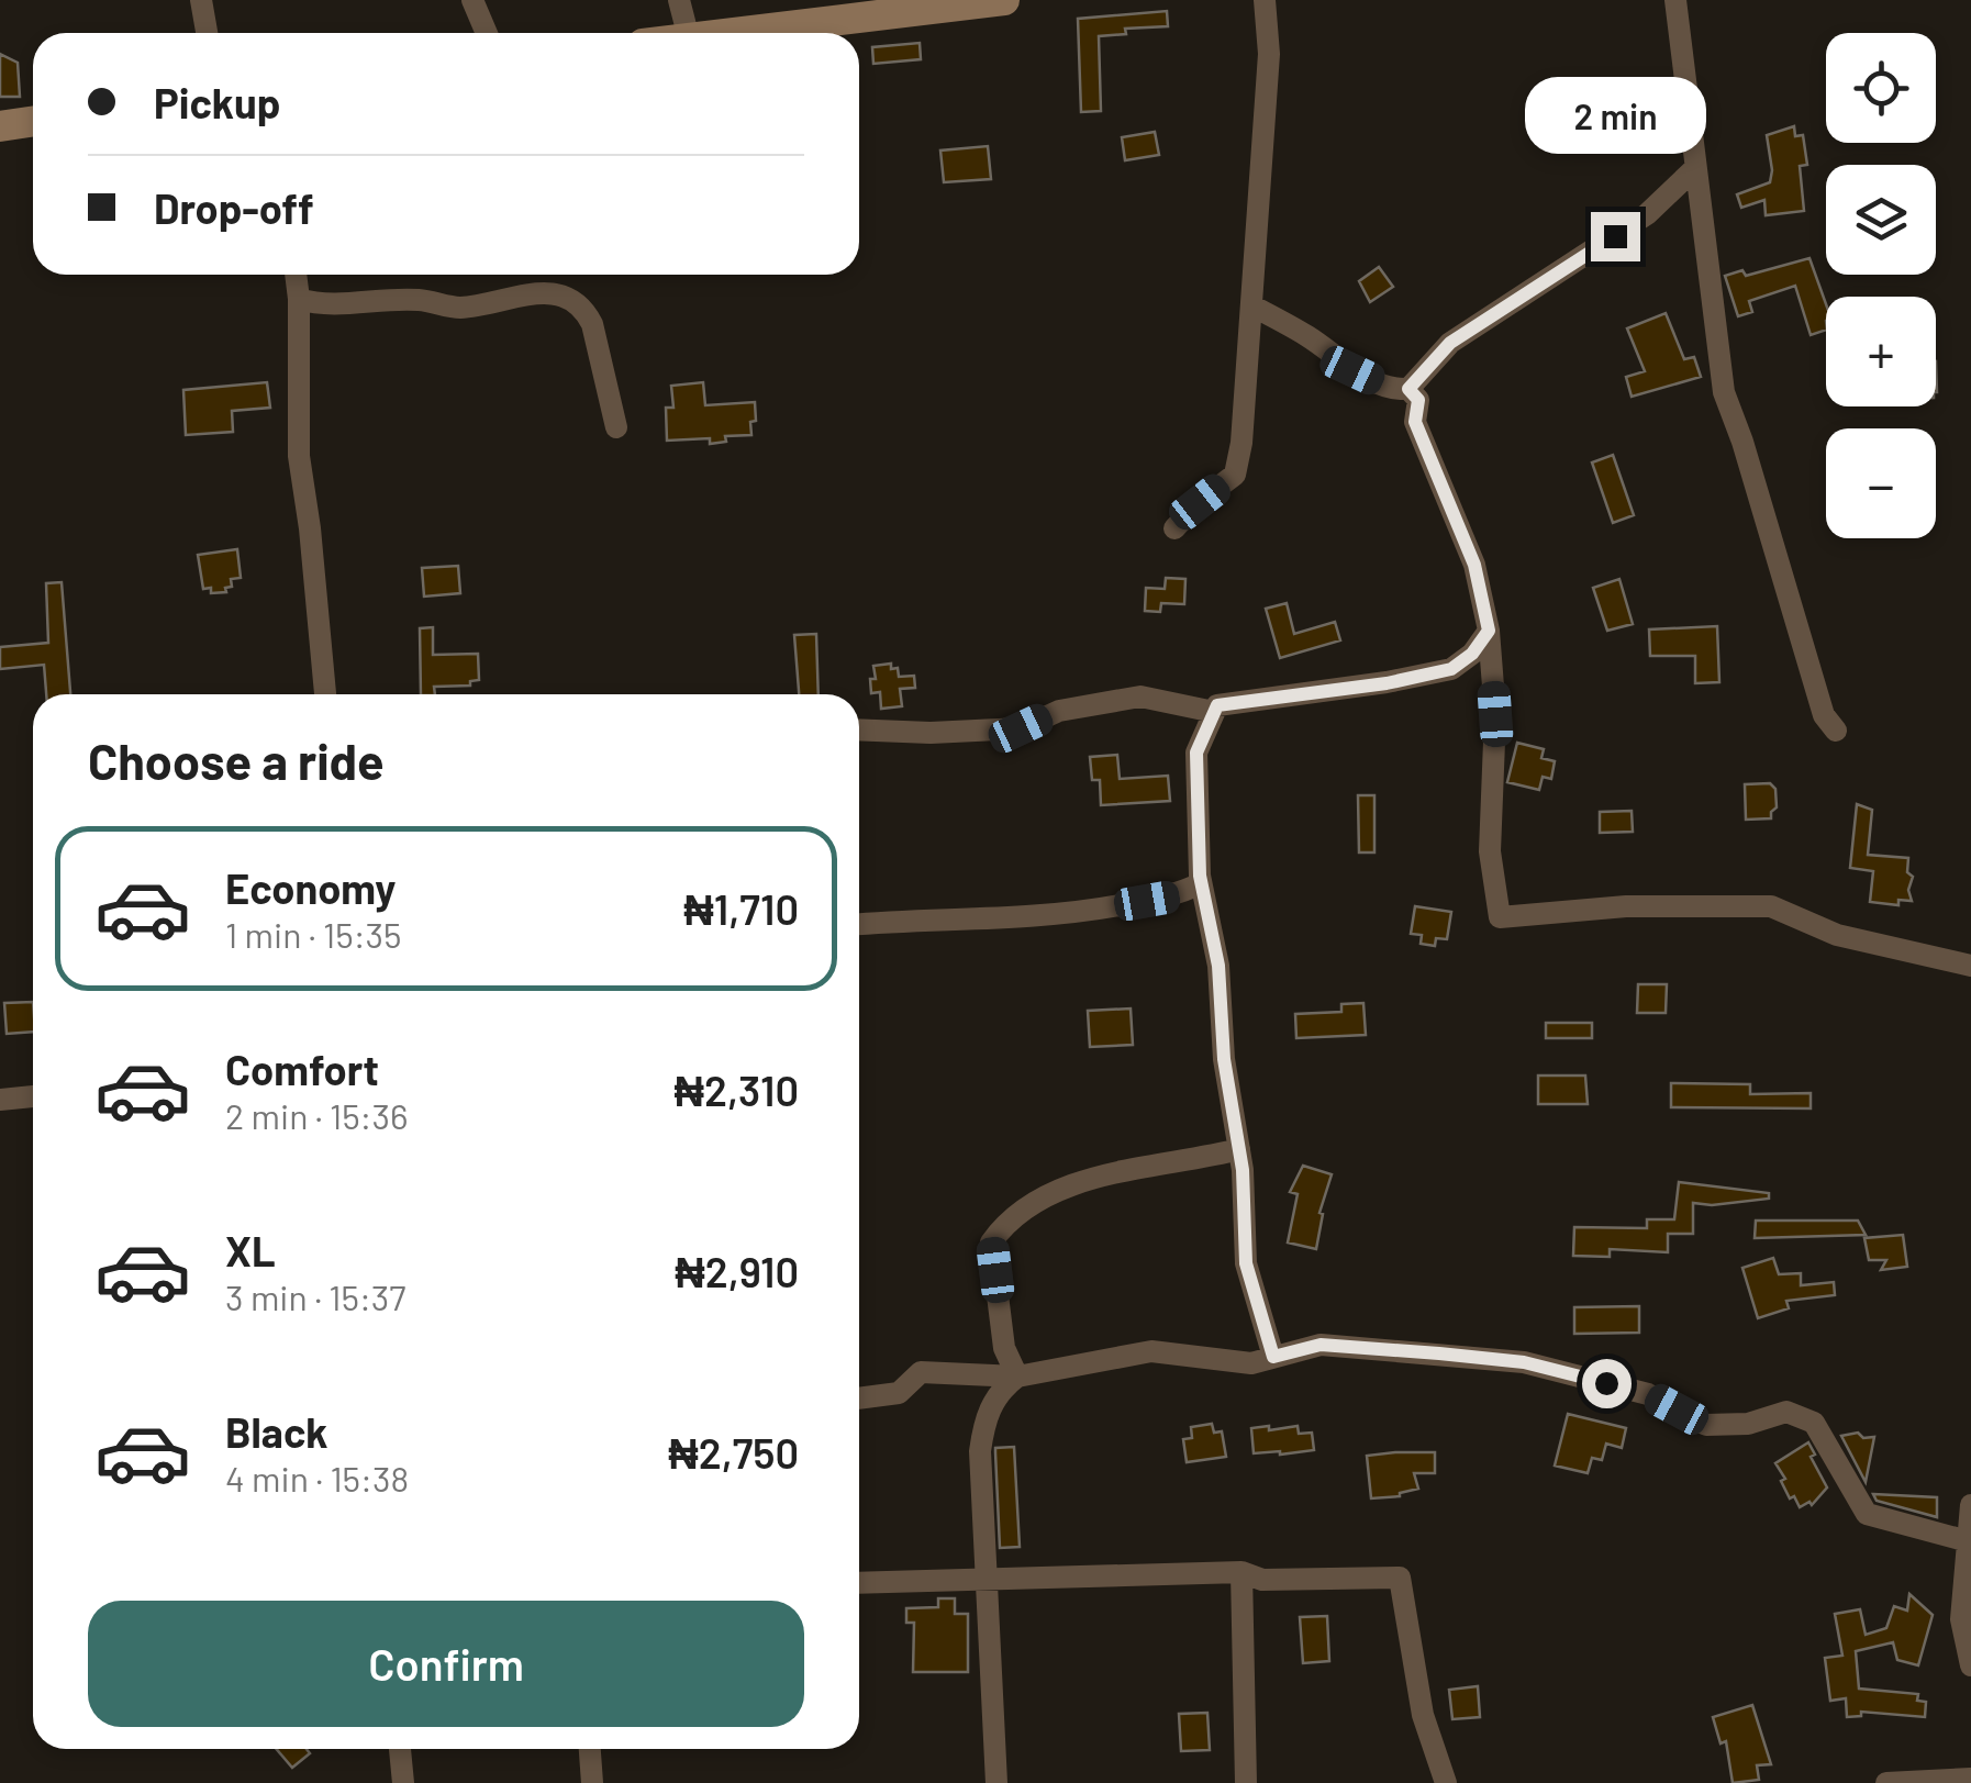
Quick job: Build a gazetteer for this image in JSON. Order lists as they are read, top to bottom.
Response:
{
  "page": {
    "map_buttons": ["+", "−"],
    "banner": ["Pickup", "Drop-off"],
    "bubble": "2 min",
    "heading": "Choose a ride",
    "list": [
      {
        "name": "Economy",
        "note": "1 min · 15:35",
        "value": "₦1,710"
      },
      {
        "name": "Comfort",
        "note": "2 min · 15:36",
        "value": "₦2,310"
      },
      {
        "name": "XL",
        "note": "3 min · 15:37",
        "value": "₦2,910"
      },
      {
        "name": "Black",
        "note": "4 min · 15:38",
        "value": "₦2,750"
      }
    ],
    "buttons": "Confirm"
  }
}
